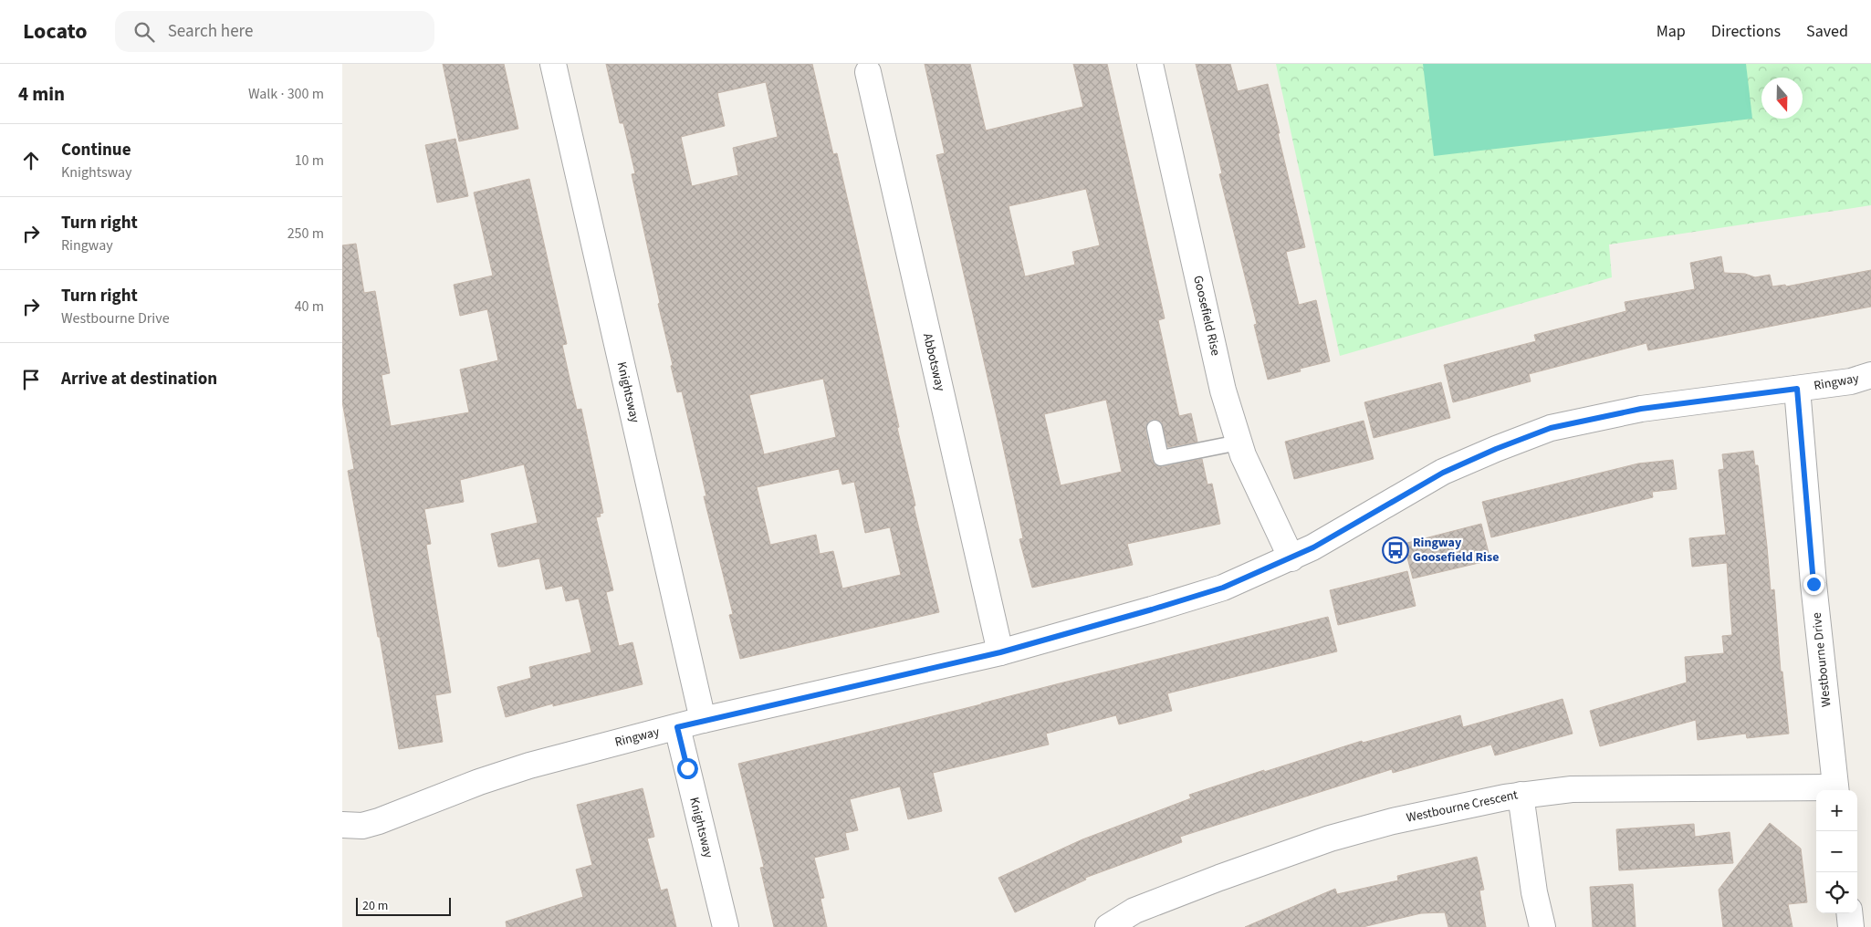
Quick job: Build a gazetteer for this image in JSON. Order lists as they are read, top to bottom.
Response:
{
  "streets": {
    "street": [
      "Goosefield Rise",
      "Abbotsway",
      "Ringway",
      "Knightsway",
      "Westbourne Drive",
      "Westbourne Crescent"
    ]
  },
  "crossings": [
    ["Goosefield Rise", "Ringway"],
    ["Abbotsway", "Ringway"],
    ["Ringway", "Knightsway"],
    ["Ringway", "Westbourne Drive"]
  ],
  "places": {
    "bus stop": ["Ringway Goosefield Rise"]
  },
  "scale_bar": "20 m",
  "north": "bottom",
  "page": {
    "header": "Locato",
    "search": "Search here",
    "nav": ["Map", "Directions", "Saved"],
    "heading": ["4 min", "Walk · 300 m"],
    "list": [
      ["Continue", "Knightsway", "10 m"],
      ["Turn right", "Ringway", "250 m"],
      ["Turn right", "Westbourne Drive", "40 m"],
      "Arrive at destination"
    ],
    "map_buttons": ["+", "−"],
    "scale": "20 m"
  }
}
